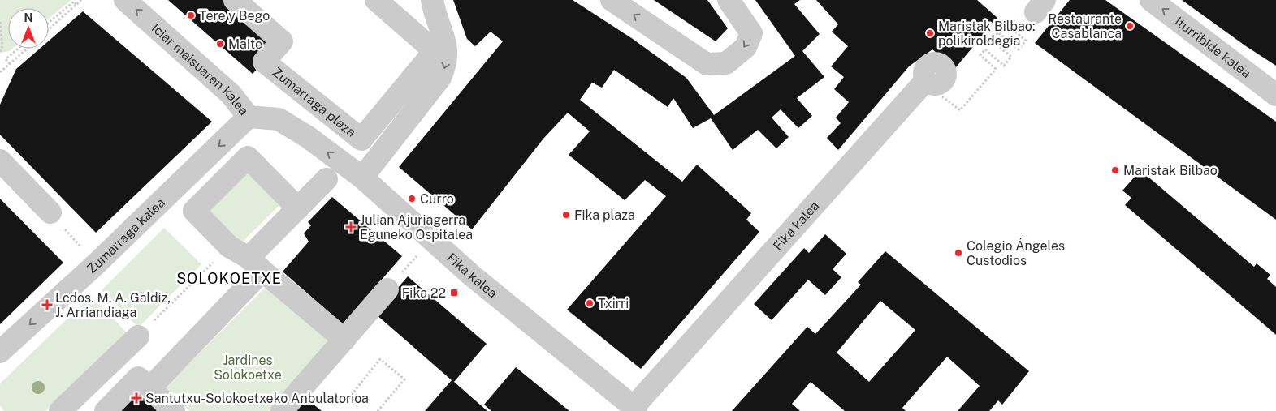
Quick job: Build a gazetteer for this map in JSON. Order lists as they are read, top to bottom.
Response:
{
  "streets": {
    "street": [
      "Iturribide kalea",
      "Iciar maisuaren kalea",
      "Zumarraga plaza",
      "Fika kalea",
      "Zumarraga kalea"
    ]
  },
  "crossings": [
    ["Iciar maisuaren kalea", "Fika kalea"],
    ["Iciar maisuaren kalea", "Zumarraga kalea"]
  ],
  "one_way": ["Iturribide kalea"],
  "districts": ["SOLOKOETXE"],
  "parks": ["Jardines Solokoetxe"],
  "places": {
    "other": [
      "Tere y Bego",
      "Restaurante Casablanca",
      "Maristak Bilbao: polikiroldegia",
      "Maite",
      "Maristak Bilbao",
      "Curro",
      "Fika plaza",
      "Colegio Ángeles Custodios",
      "Txirri"
    ],
    "health": ["Julian Ajuriagerra Eguneko Ospitalea", "Lcdos. M. A. Galdiz, J. Arriandiaga", "Santutxu-Solokoetxeko Anbulatorioa"],
    "transit": ["Fika 22"]
  },
  "north": "top"
}
